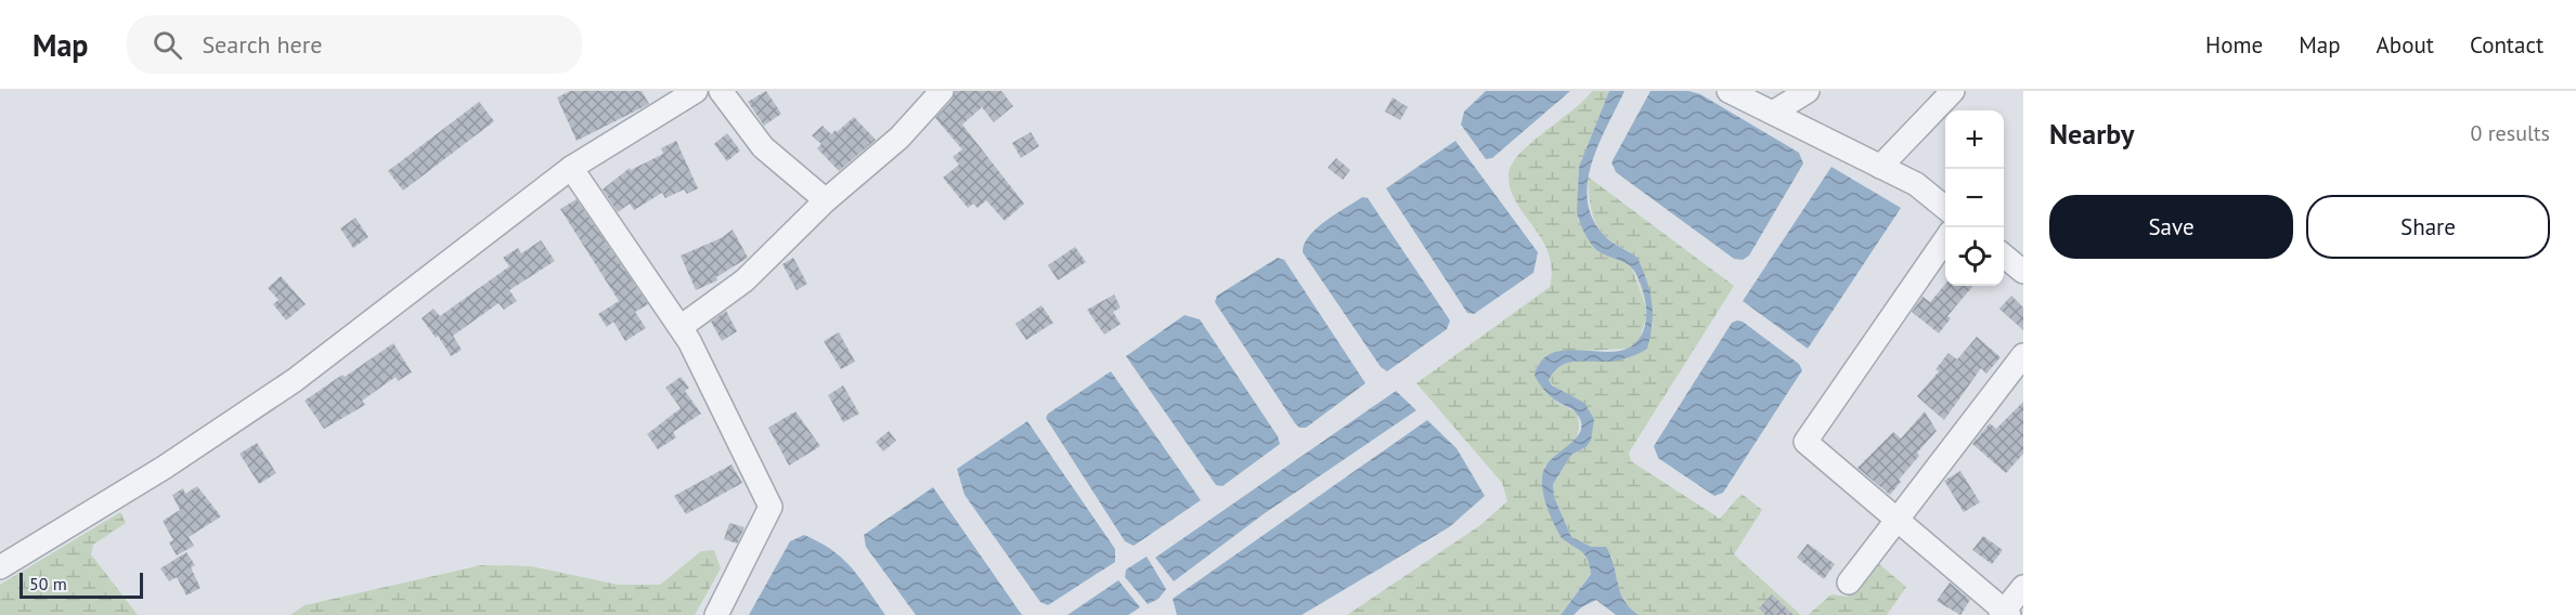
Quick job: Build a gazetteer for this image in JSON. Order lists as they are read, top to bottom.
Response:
{
  "scale_bar": "50 m",
  "page": {
    "header": "Map",
    "search": "Search here",
    "nav": [
      "Home",
      "Map",
      "About",
      "Contact"
    ],
    "heading": ["Nearby", "0 results"],
    "map_buttons": ["+", "−"],
    "buttons": ["Save", "Share"],
    "scale": "50 m"
  }
}
